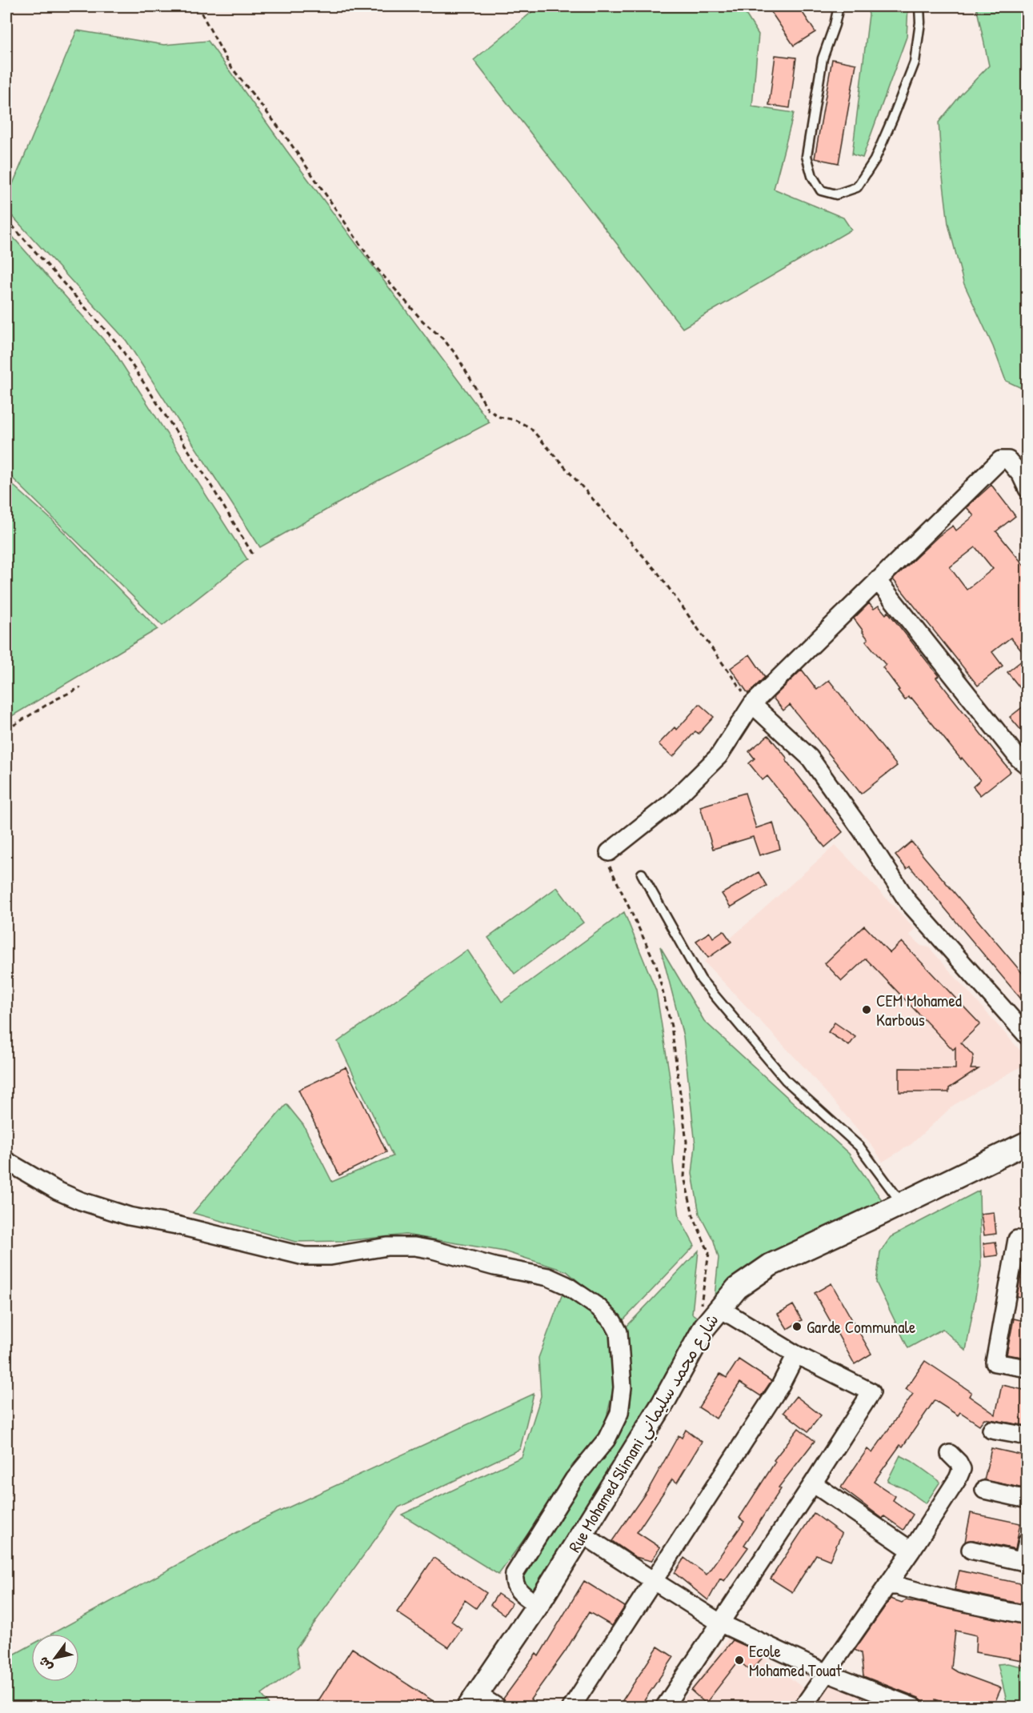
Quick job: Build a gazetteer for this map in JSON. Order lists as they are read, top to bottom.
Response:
{
  "streets": {
    "street": ["Rue Mohamed Slimani شارع محمد سليماني"]
  },
  "places": ["CEM Mohamed Karbous", "Garde Communale", "Ecole Mohamed Touat"],
  "north": "bottom left"
}
